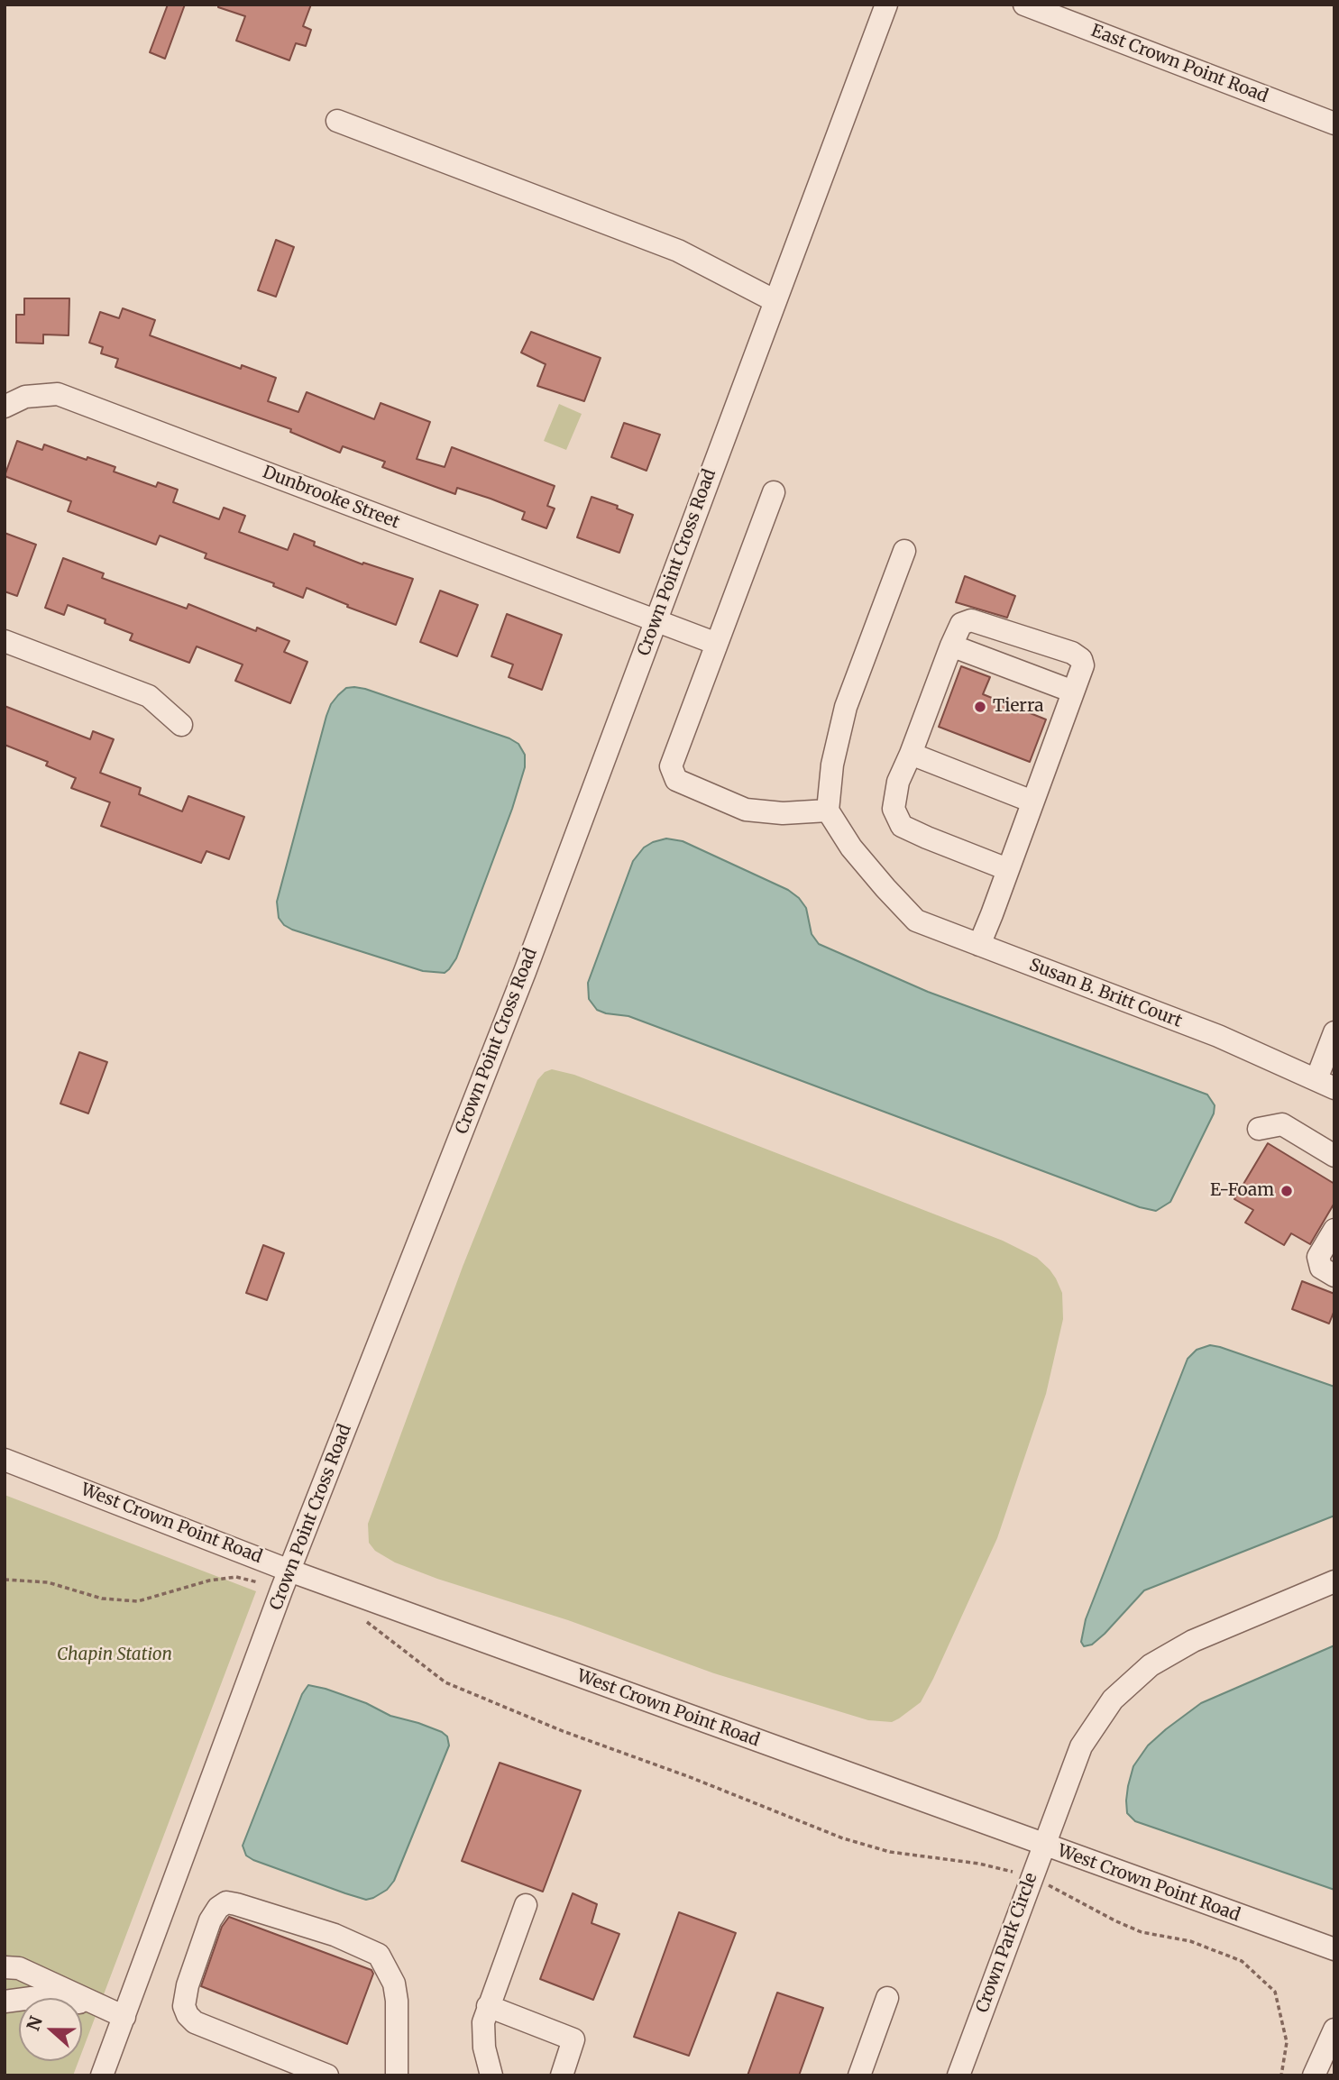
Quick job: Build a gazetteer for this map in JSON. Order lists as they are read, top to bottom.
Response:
{
  "streets": {
    "street": [
      "East Crown Point Road",
      "Dunbrooke Street",
      "Crown Point Cross Road",
      "Susan B. Britt Court",
      "West Crown Point Road",
      "Crown Park Circle"
    ]
  },
  "crossings": [
    ["Dunbrooke Street", "Crown Point Cross Road"],
    ["Crown Point Cross Road", "West Crown Point Road"],
    ["West Crown Point Road", "Crown Park Circle"]
  ],
  "parks": ["Chapin Station"],
  "places": ["Tierra", "E-Foam"],
  "north": "left"
}
